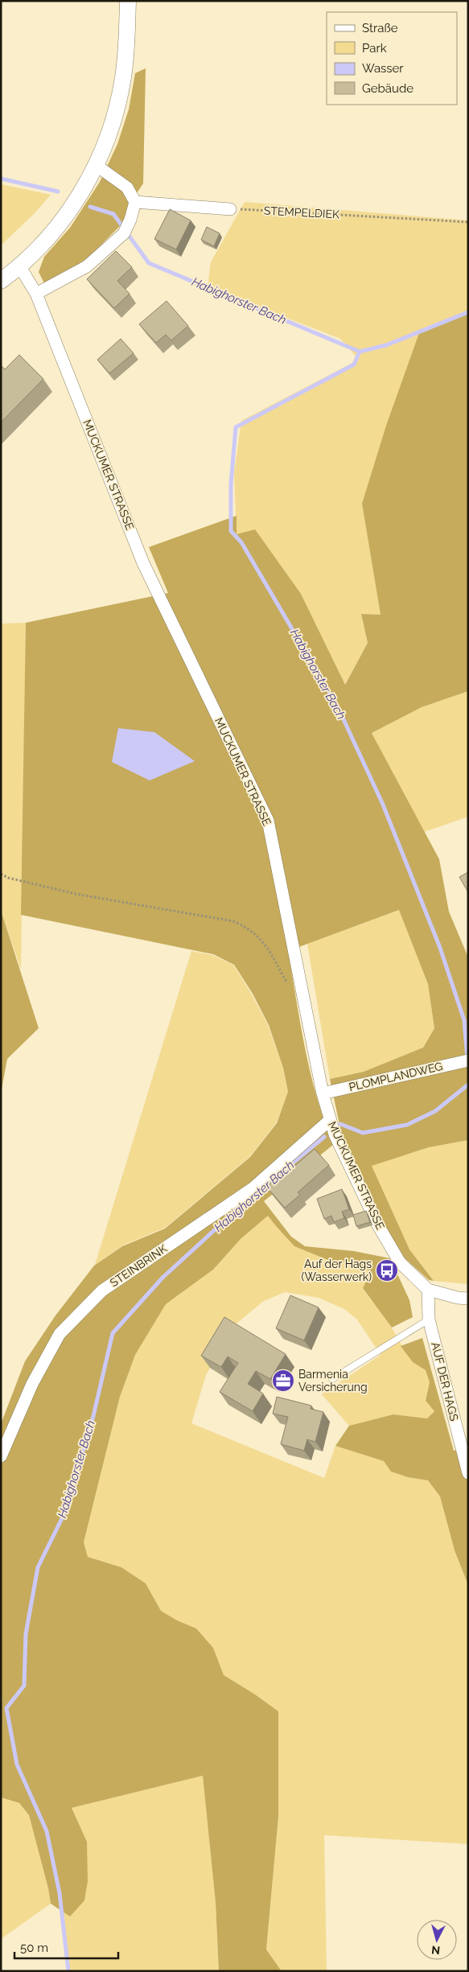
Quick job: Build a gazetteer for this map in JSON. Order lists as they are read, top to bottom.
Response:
{
  "streets": {
    "street": [
      "MUCKUMER STRASSE",
      "PLOMPLANDWEG",
      "STEINBRINK",
      "AUF DER HAGS"
    ],
    "path": ["STEMPELDIEK"]
  },
  "crossings": [
    ["MUCKUMER STRASSE", "PLOMPLANDWEG"],
    ["MUCKUMER STRASSE", "STEINBRINK"],
    ["MUCKUMER STRASSE", "AUF DER HAGS"]
  ],
  "water": ["Habighorster Bach"],
  "places": {
    "bus stop": ["Auf der Hags (Wasserwerk)"],
    "office": ["Barmenia Versicherung"]
  },
  "legend": [
    "Straße",
    "Park",
    "Wasser",
    "Gebäude"
  ],
  "scale_bar": "50 m",
  "north": "bottom"
}
